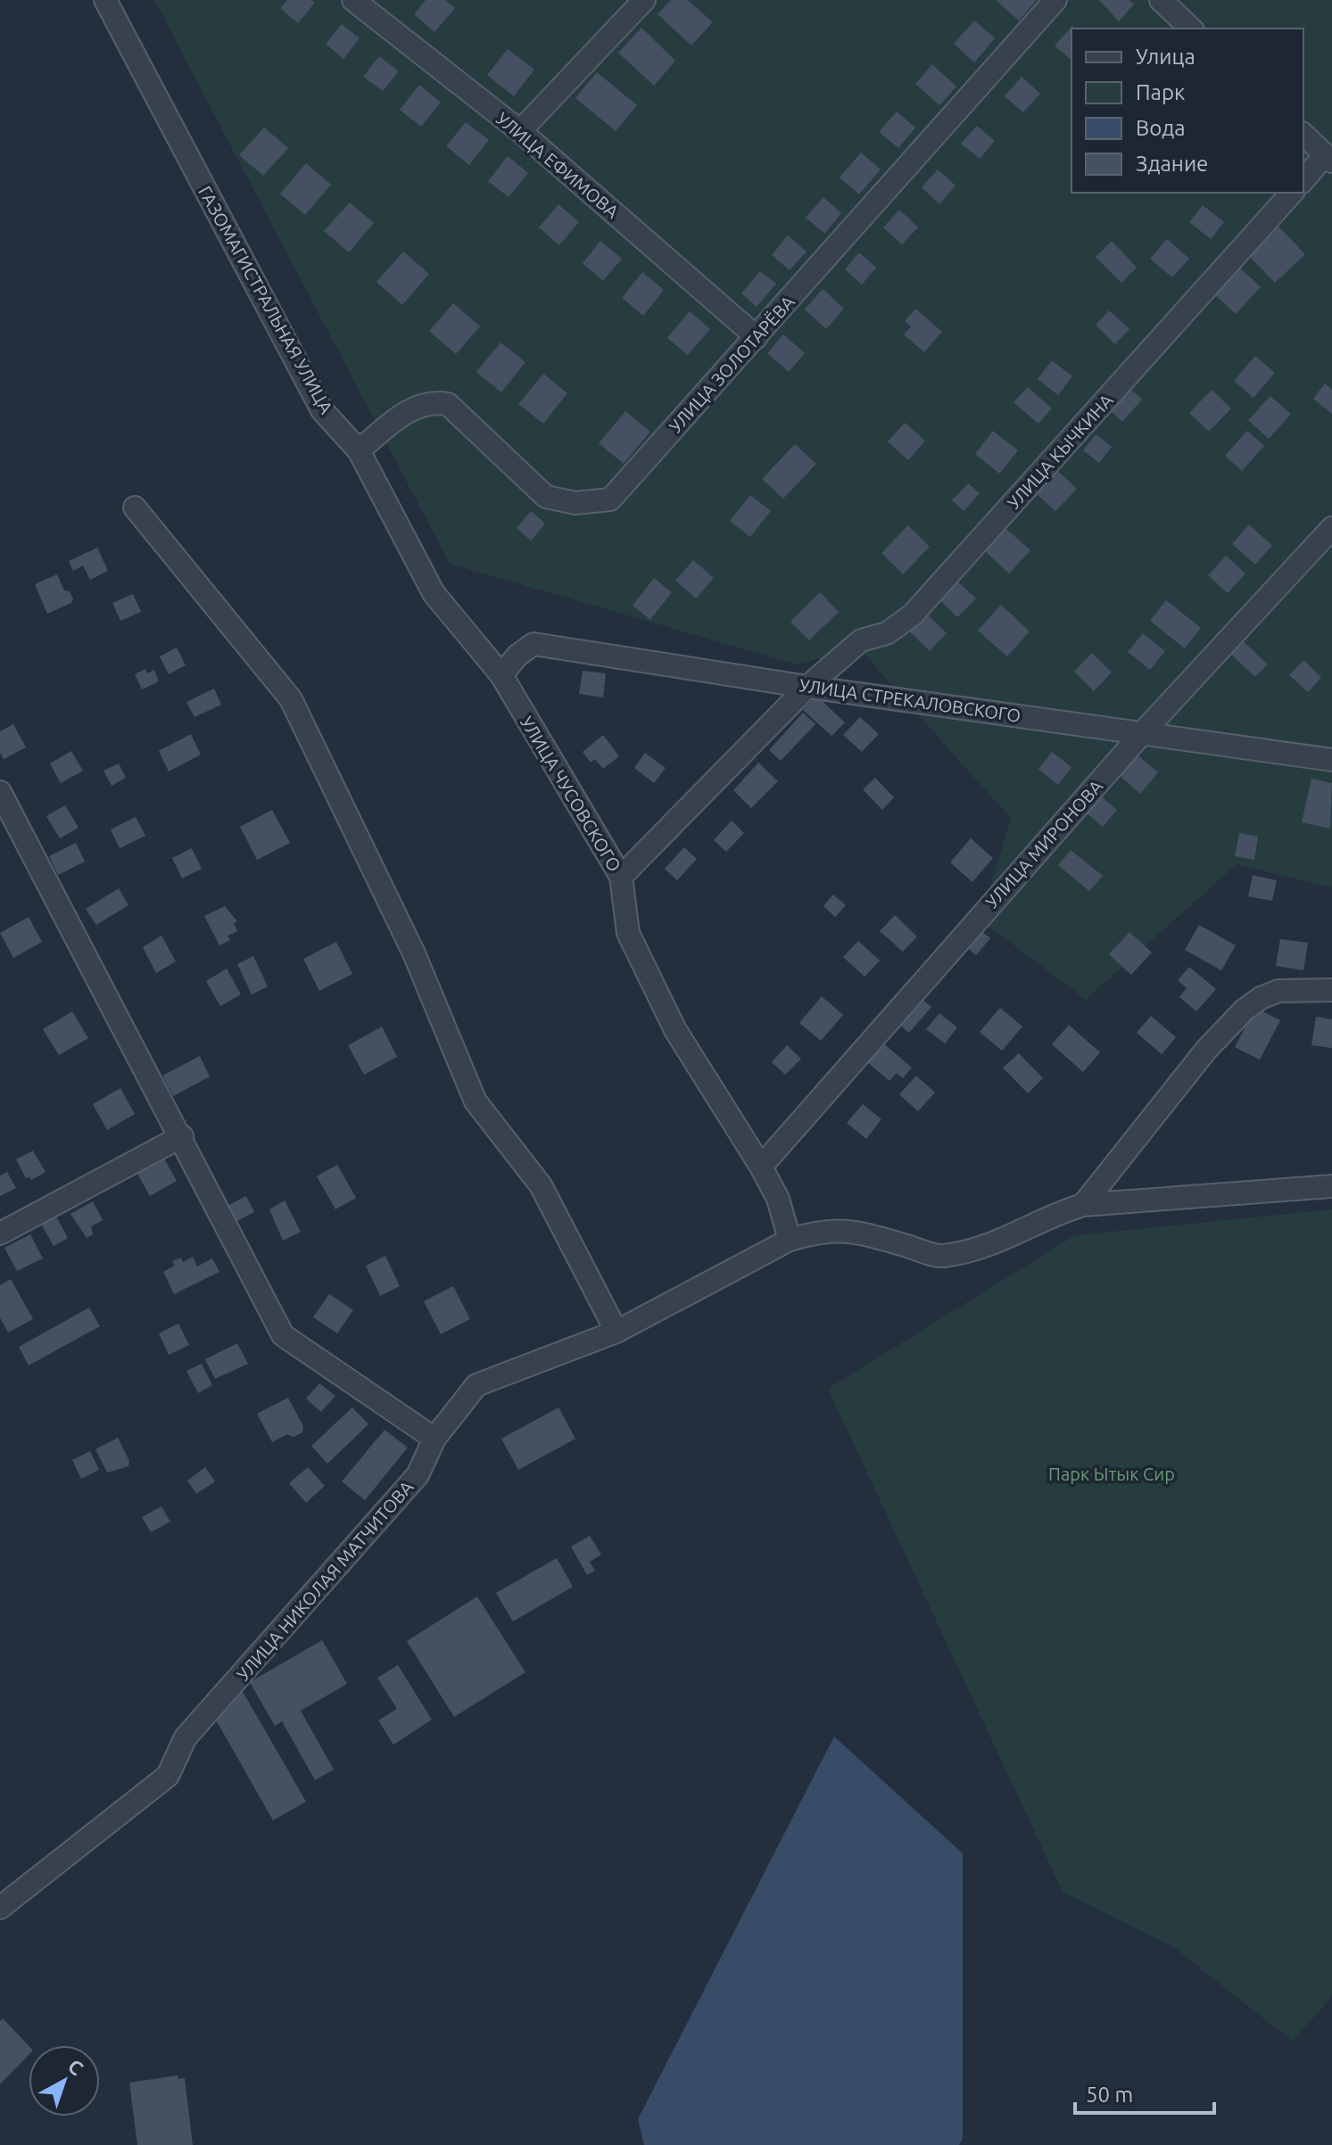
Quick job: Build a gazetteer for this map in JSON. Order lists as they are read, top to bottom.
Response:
{
  "streets": {
    "street": [
      "УЛИЦА ЕФИМОВА",
      "ГАЗОМАГИСТРАЛЬНАЯ УЛИЦА",
      "УЛИЦА ЗОЛОТАРЁВА",
      "УЛИЦА КЫЧКИНА",
      "УЛИЦА СТРЕКАЛОВСКОГО",
      "УЛИЦА ЧУСОВСКОГО",
      "УЛИЦА МИРОНОВА",
      "УЛИЦА НИКОЛАЯ МАТЧИТОВА"
    ]
  },
  "crossings": [
    ["УЛИЦА ЕФИМОВА", "УЛИЦА ЗОЛОТАРЁВА"],
    ["ГАЗОМАГИСТРАЛЬНАЯ УЛИЦА", "УЛИЦА ЗОЛОТАРЁВА"],
    ["ГАЗОМАГИСТРАЛЬНАЯ УЛИЦА", "УЛИЦА ЧУСОВСКОГО"],
    ["УЛИЦА КЫЧКИНА", "УЛИЦА СТРЕКАЛОВСКОГО"],
    ["УЛИЦА КЫЧКИНА", "УЛИЦА ЧУСОВСКОГО"],
    ["УЛИЦА СТРЕКАЛОВСКОГО", "УЛИЦА ЧУСОВСКОГО"],
    ["УЛИЦА СТРЕКАЛОВСКОГО", "УЛИЦА МИРОНОВА"],
    ["УЛИЦА ЧУСОВСКОГО", "УЛИЦА МИРОНОВА"],
    ["УЛИЦА ЧУСОВСКОГО", "УЛИЦА НИКОЛАЯ МАТЧИТОВА"]
  ],
  "parks": ["Парк Ытык Сир"],
  "legend": [
    "Улица",
    "Парк",
    "Вода",
    "Здание"
  ],
  "scale_bar": "50 m",
  "north": "top right"
}
